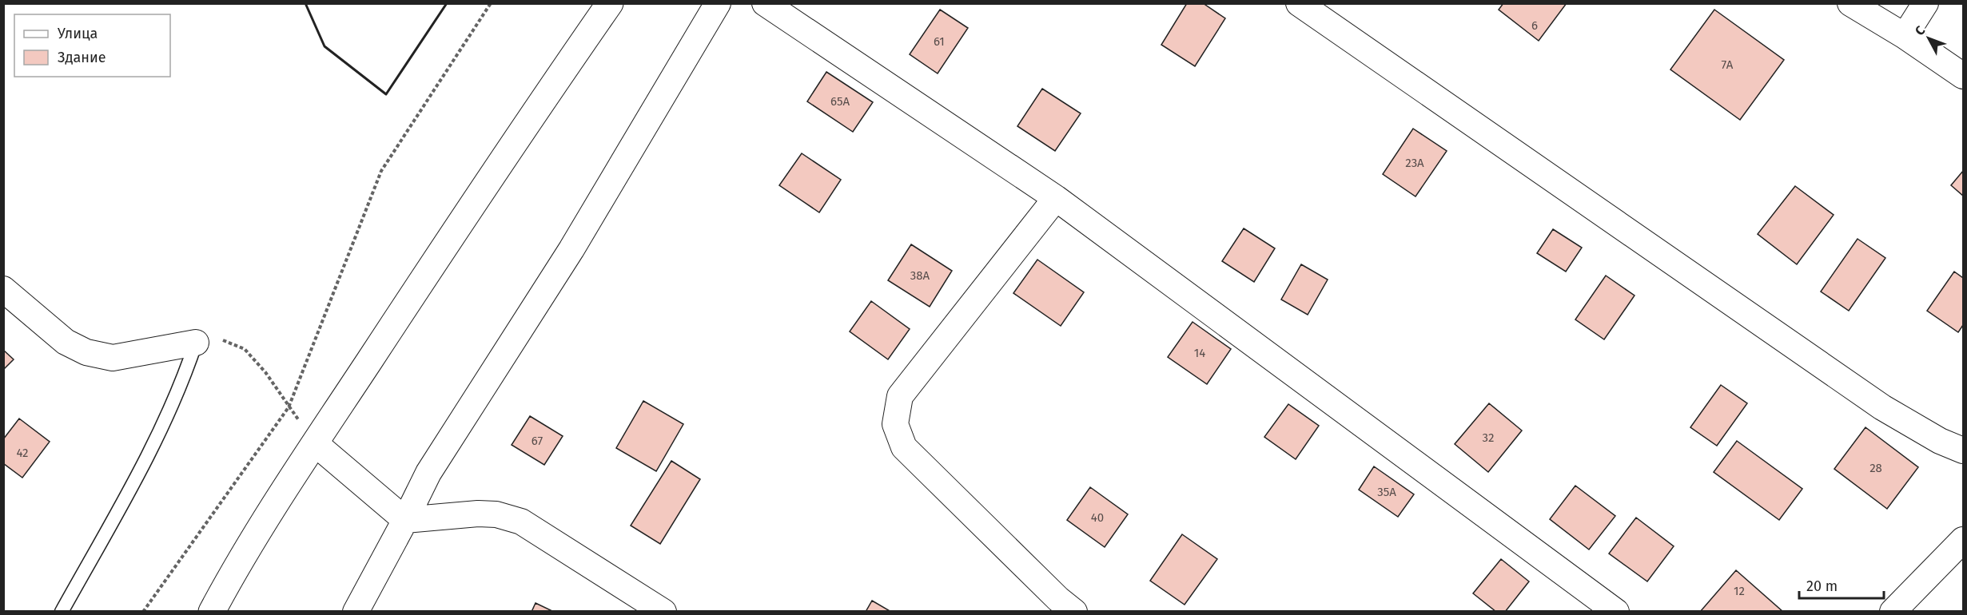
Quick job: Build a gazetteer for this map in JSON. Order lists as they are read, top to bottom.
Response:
{
  "house_numbers": [
    "6",
    "61",
    "7А",
    "65А",
    "23А",
    "38А",
    "14",
    "32",
    "67",
    "42",
    "28",
    "35А",
    "40",
    "12"
  ],
  "legend": ["Улица", "Здание"],
  "scale_bar": "20 m",
  "north": "top left"
}
